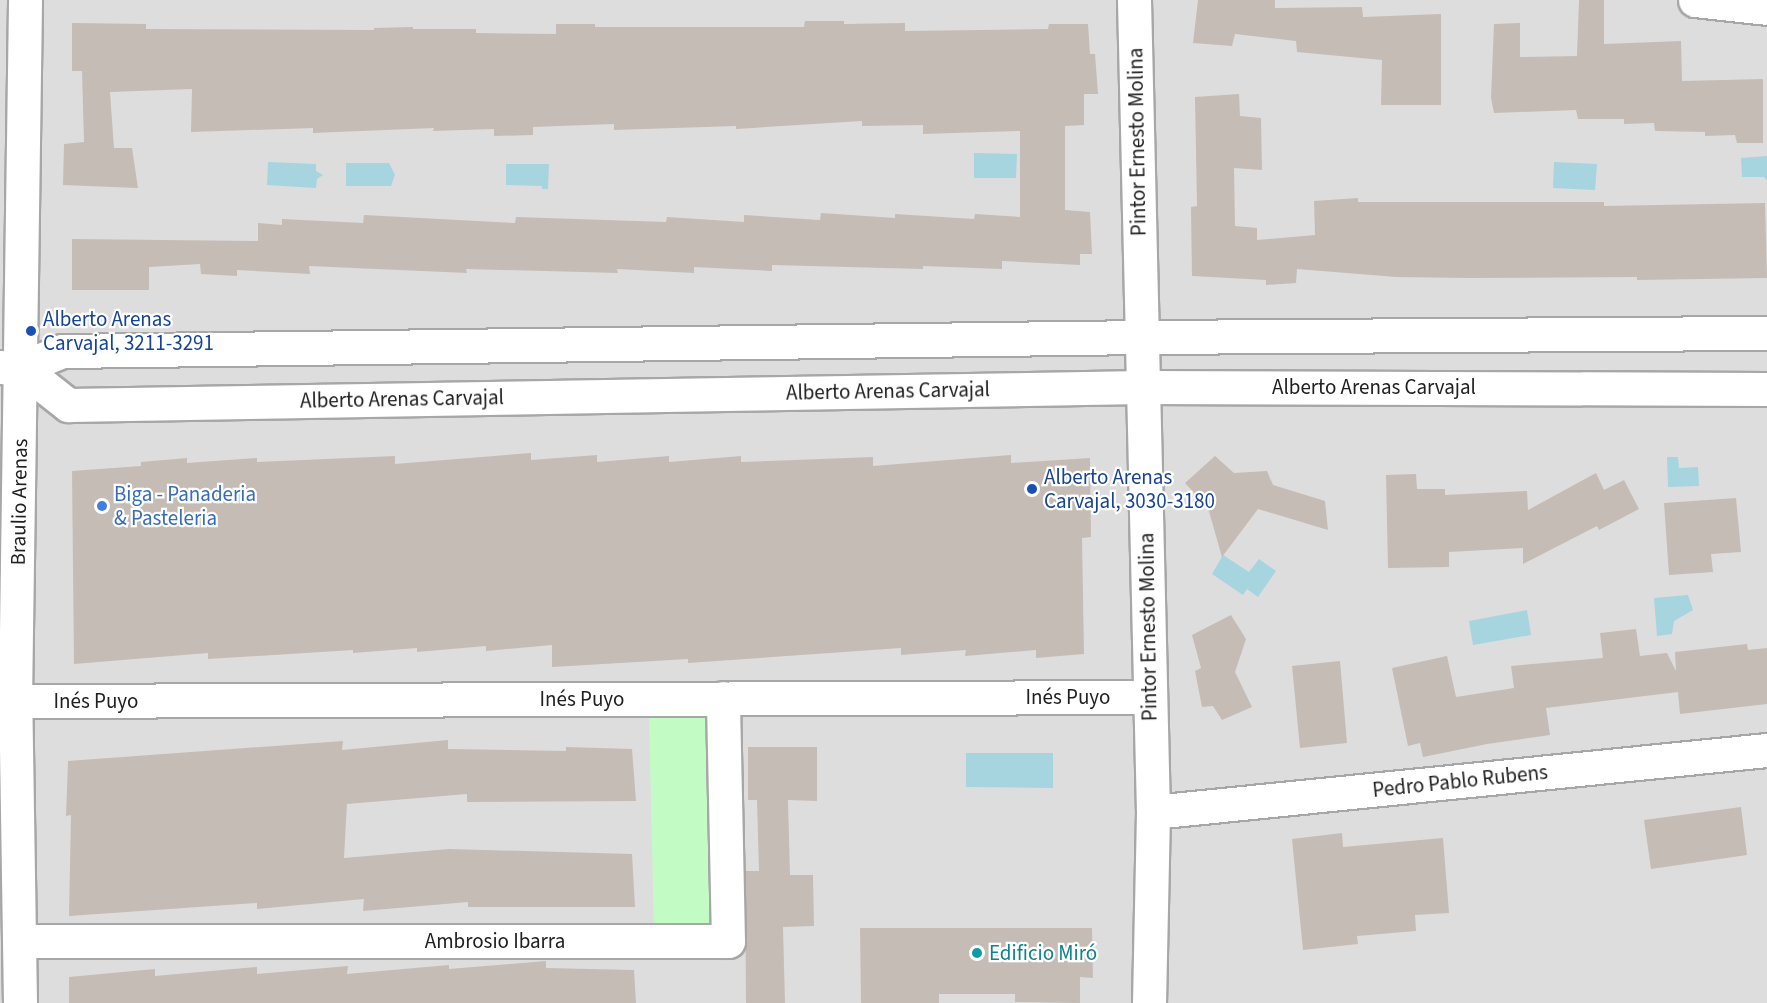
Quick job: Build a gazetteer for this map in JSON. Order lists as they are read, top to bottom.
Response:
{
  "streets": {
    "street": [
      "Pintor Ernesto Molina",
      "Alberto Arenas Carvajal",
      "Braulio Arenas",
      "Inés Puyo",
      "Pedro Pablo Rubens",
      "Ambrosio Ibarra"
    ]
  },
  "crossings": [
    ["Pintor Ernesto Molina", "Alberto Arenas Carvajal"],
    ["Pintor Ernesto Molina", "Inés Puyo"],
    ["Pintor Ernesto Molina", "Pedro Pablo Rubens"],
    ["Alberto Arenas Carvajal", "Braulio Arenas"],
    ["Braulio Arenas", "Inés Puyo"],
    ["Braulio Arenas", "Ambrosio Ibarra"],
    ["Inés Puyo", "Ambrosio Ibarra"]
  ],
  "places": [
    "Alberto Arenas Carvajal, 3211-3291",
    "Alberto Arenas Carvajal, 3030-3180",
    "Biga - Panaderia & Pasteleria",
    "Edificio Miró"
  ]
}
